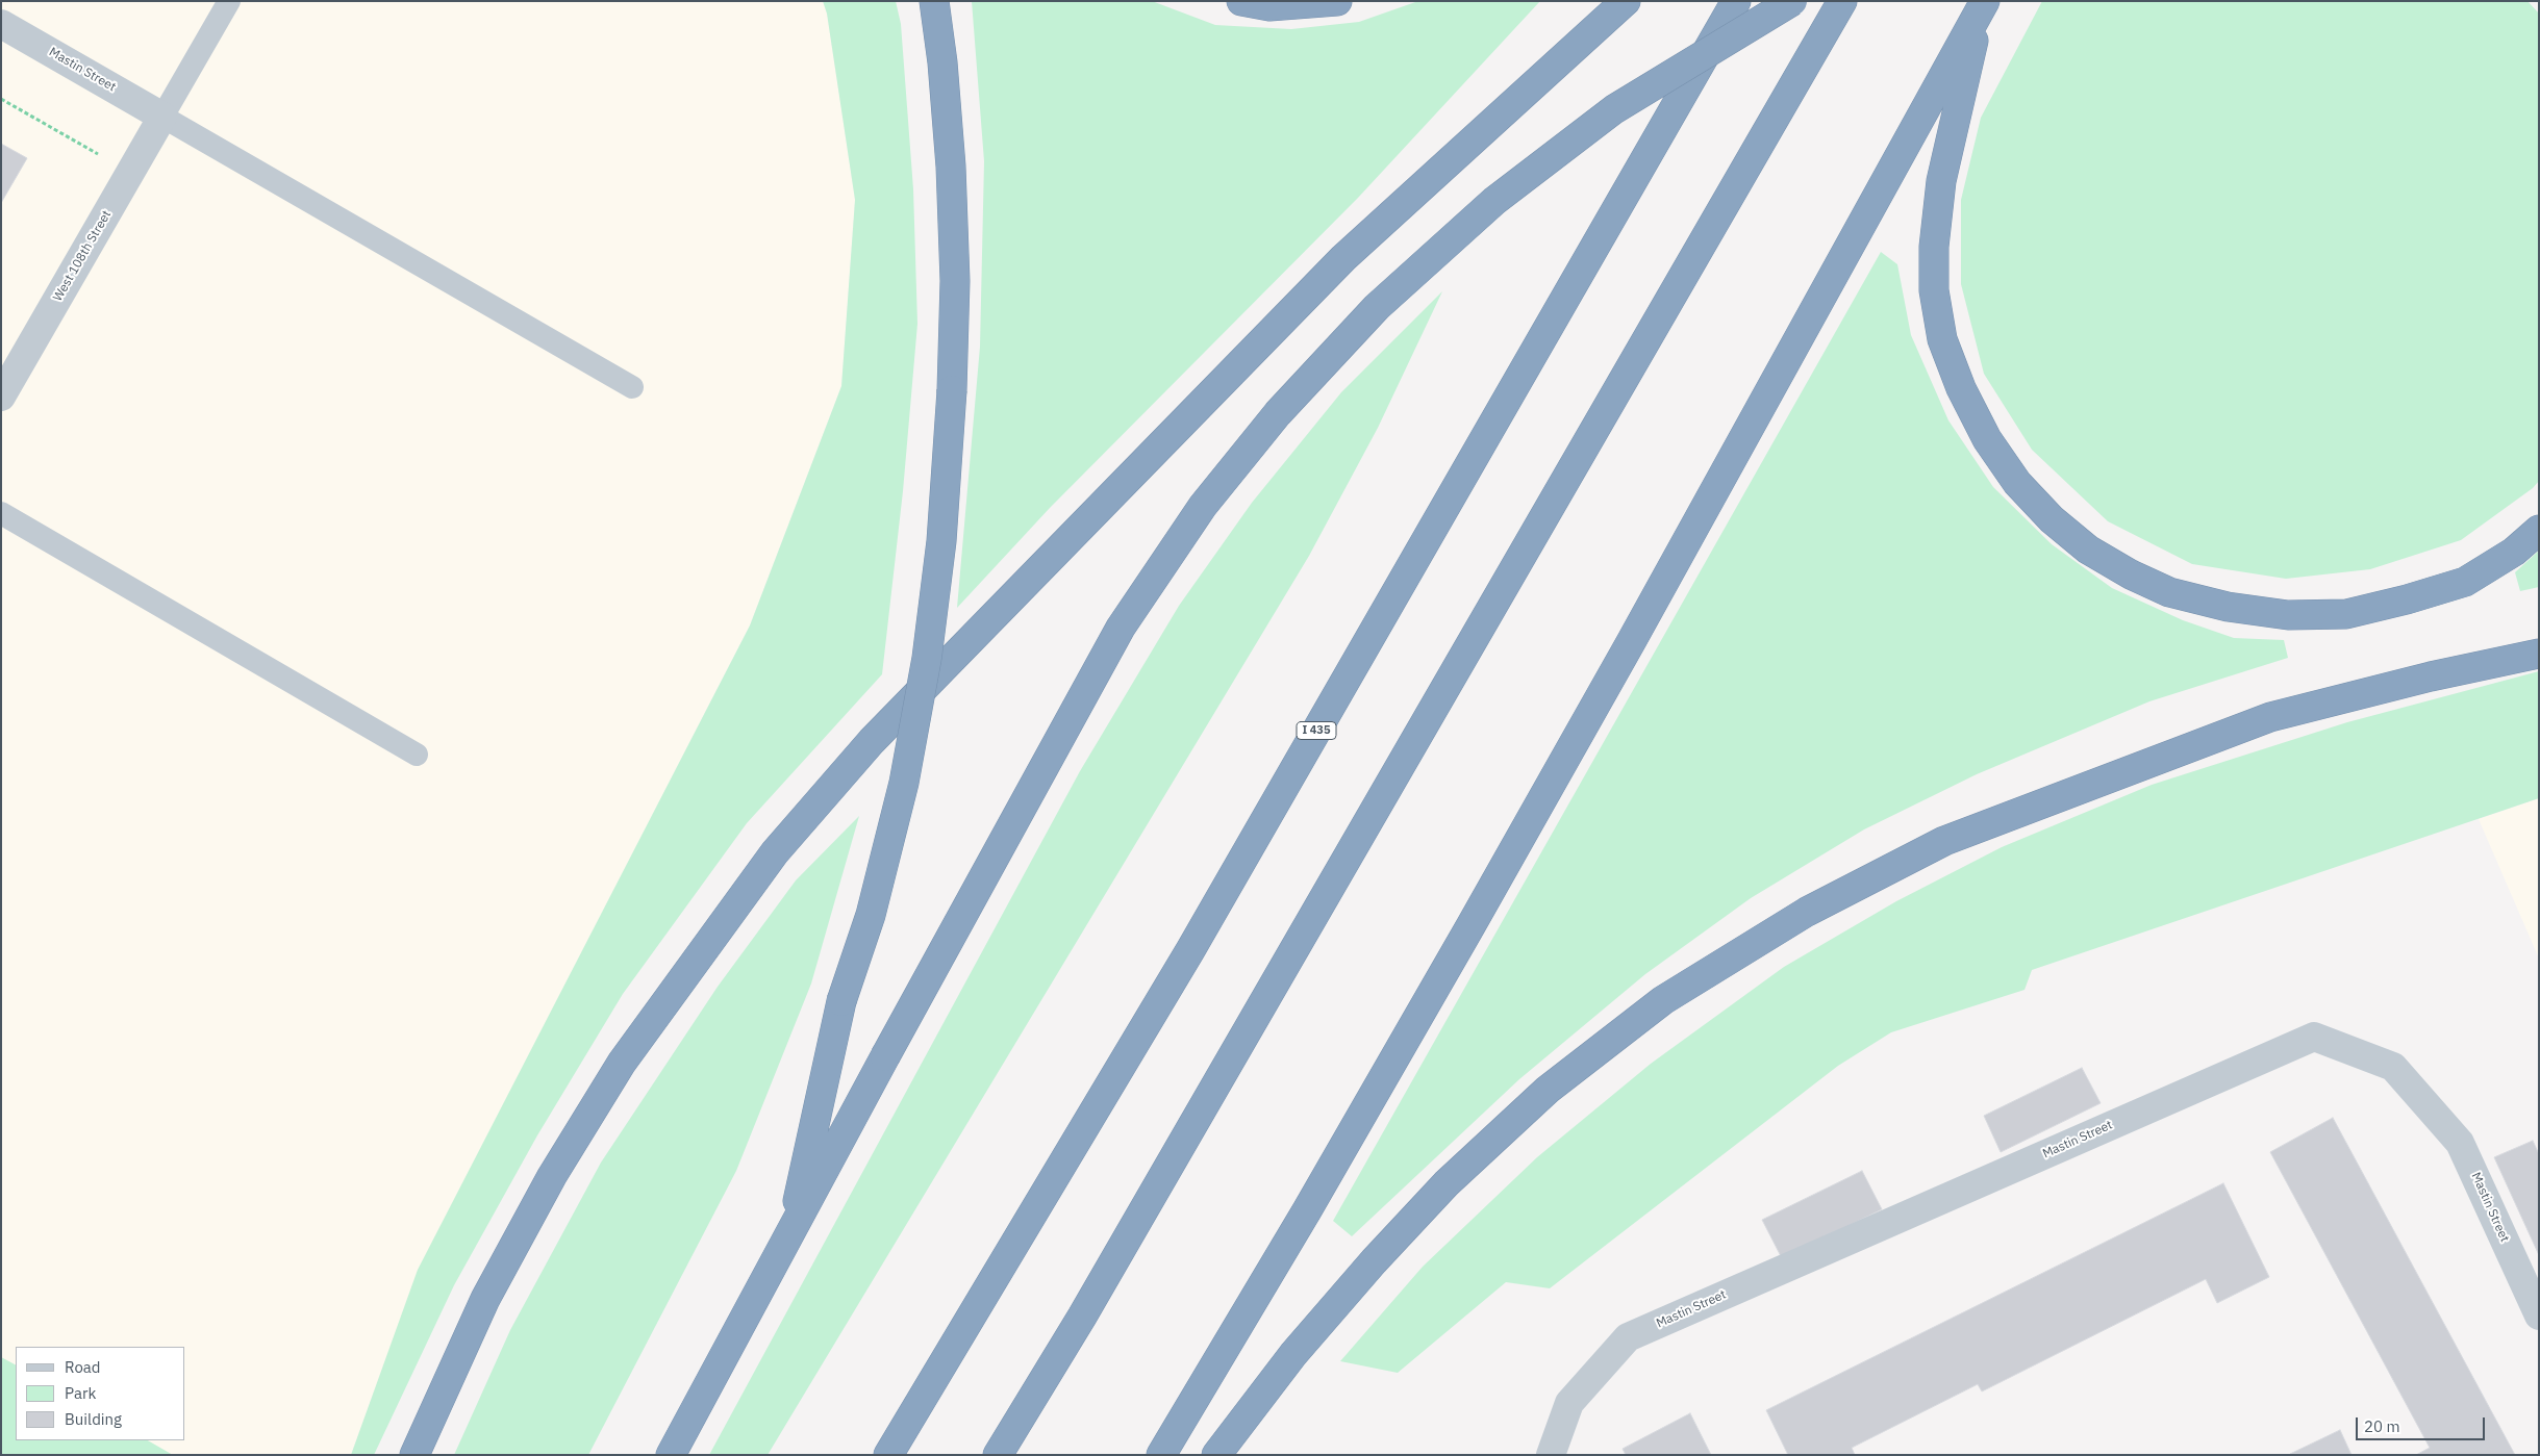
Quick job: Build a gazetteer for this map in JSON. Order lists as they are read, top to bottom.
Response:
{
  "streets": {
    "highway": ["I 435"],
    "street": ["Mastin Street", "West 108th Street"]
  },
  "crossings": [
    ["Mastin Street", "West 108th Street"]
  ],
  "legend": ["Road", "Park", "Building"],
  "scale_bar": "20 m"
}
